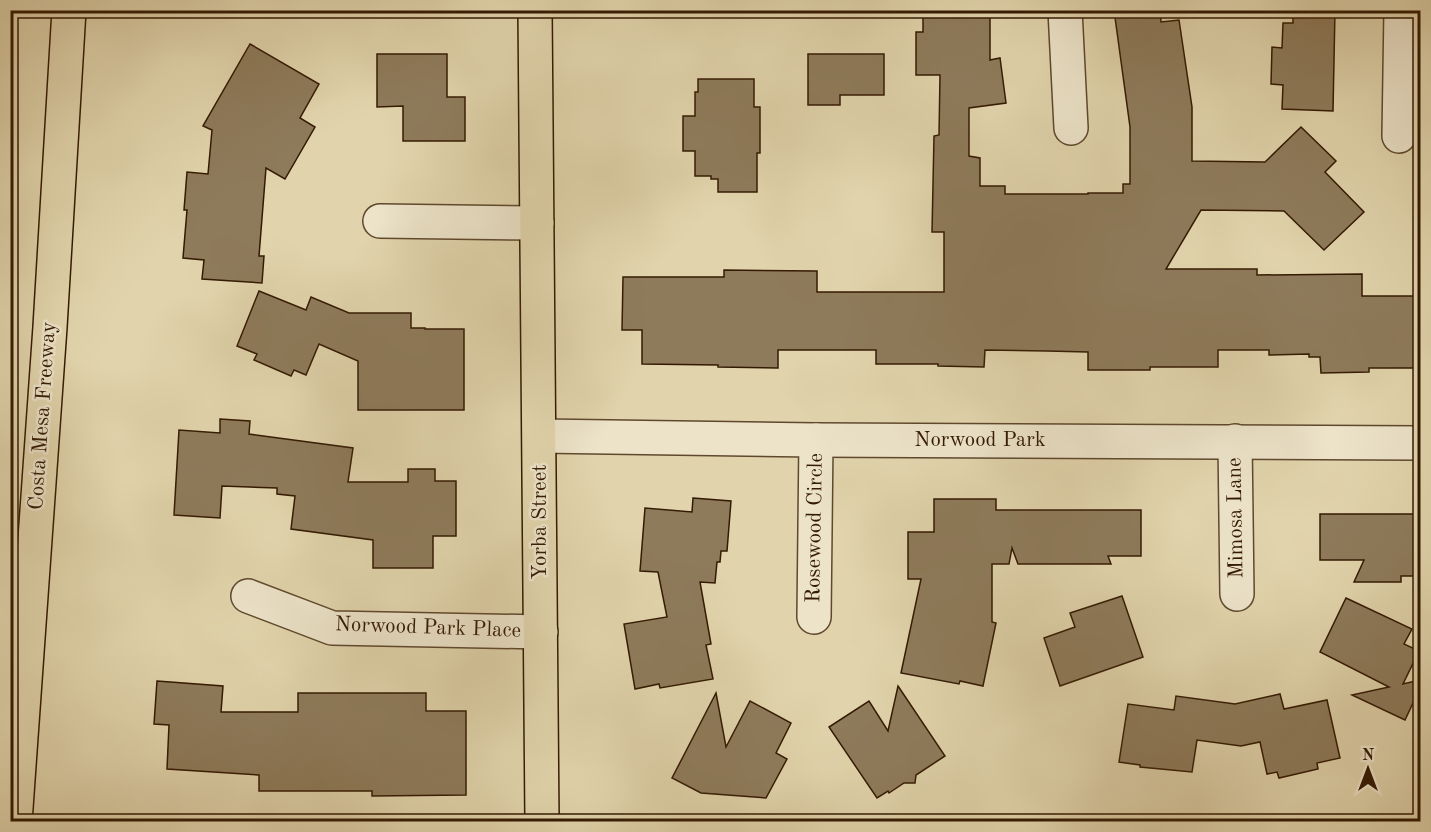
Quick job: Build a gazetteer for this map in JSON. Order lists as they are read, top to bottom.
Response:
{
  "streets": {
    "main road": ["Costa Mesa Freeway", "Yorba Street"],
    "street": [
      "Norwood Park",
      "Mimosa Lane",
      "Rosewood Circle",
      "Norwood Park Place"
    ]
  },
  "crossings": [
    ["Norwood Park", "Mimosa Lane"],
    ["Norwood Park", "Yorba Street"],
    ["Norwood Park", "Rosewood Circle"],
    ["Yorba Street", "Norwood Park Place"]
  ],
  "north": "top"
}
